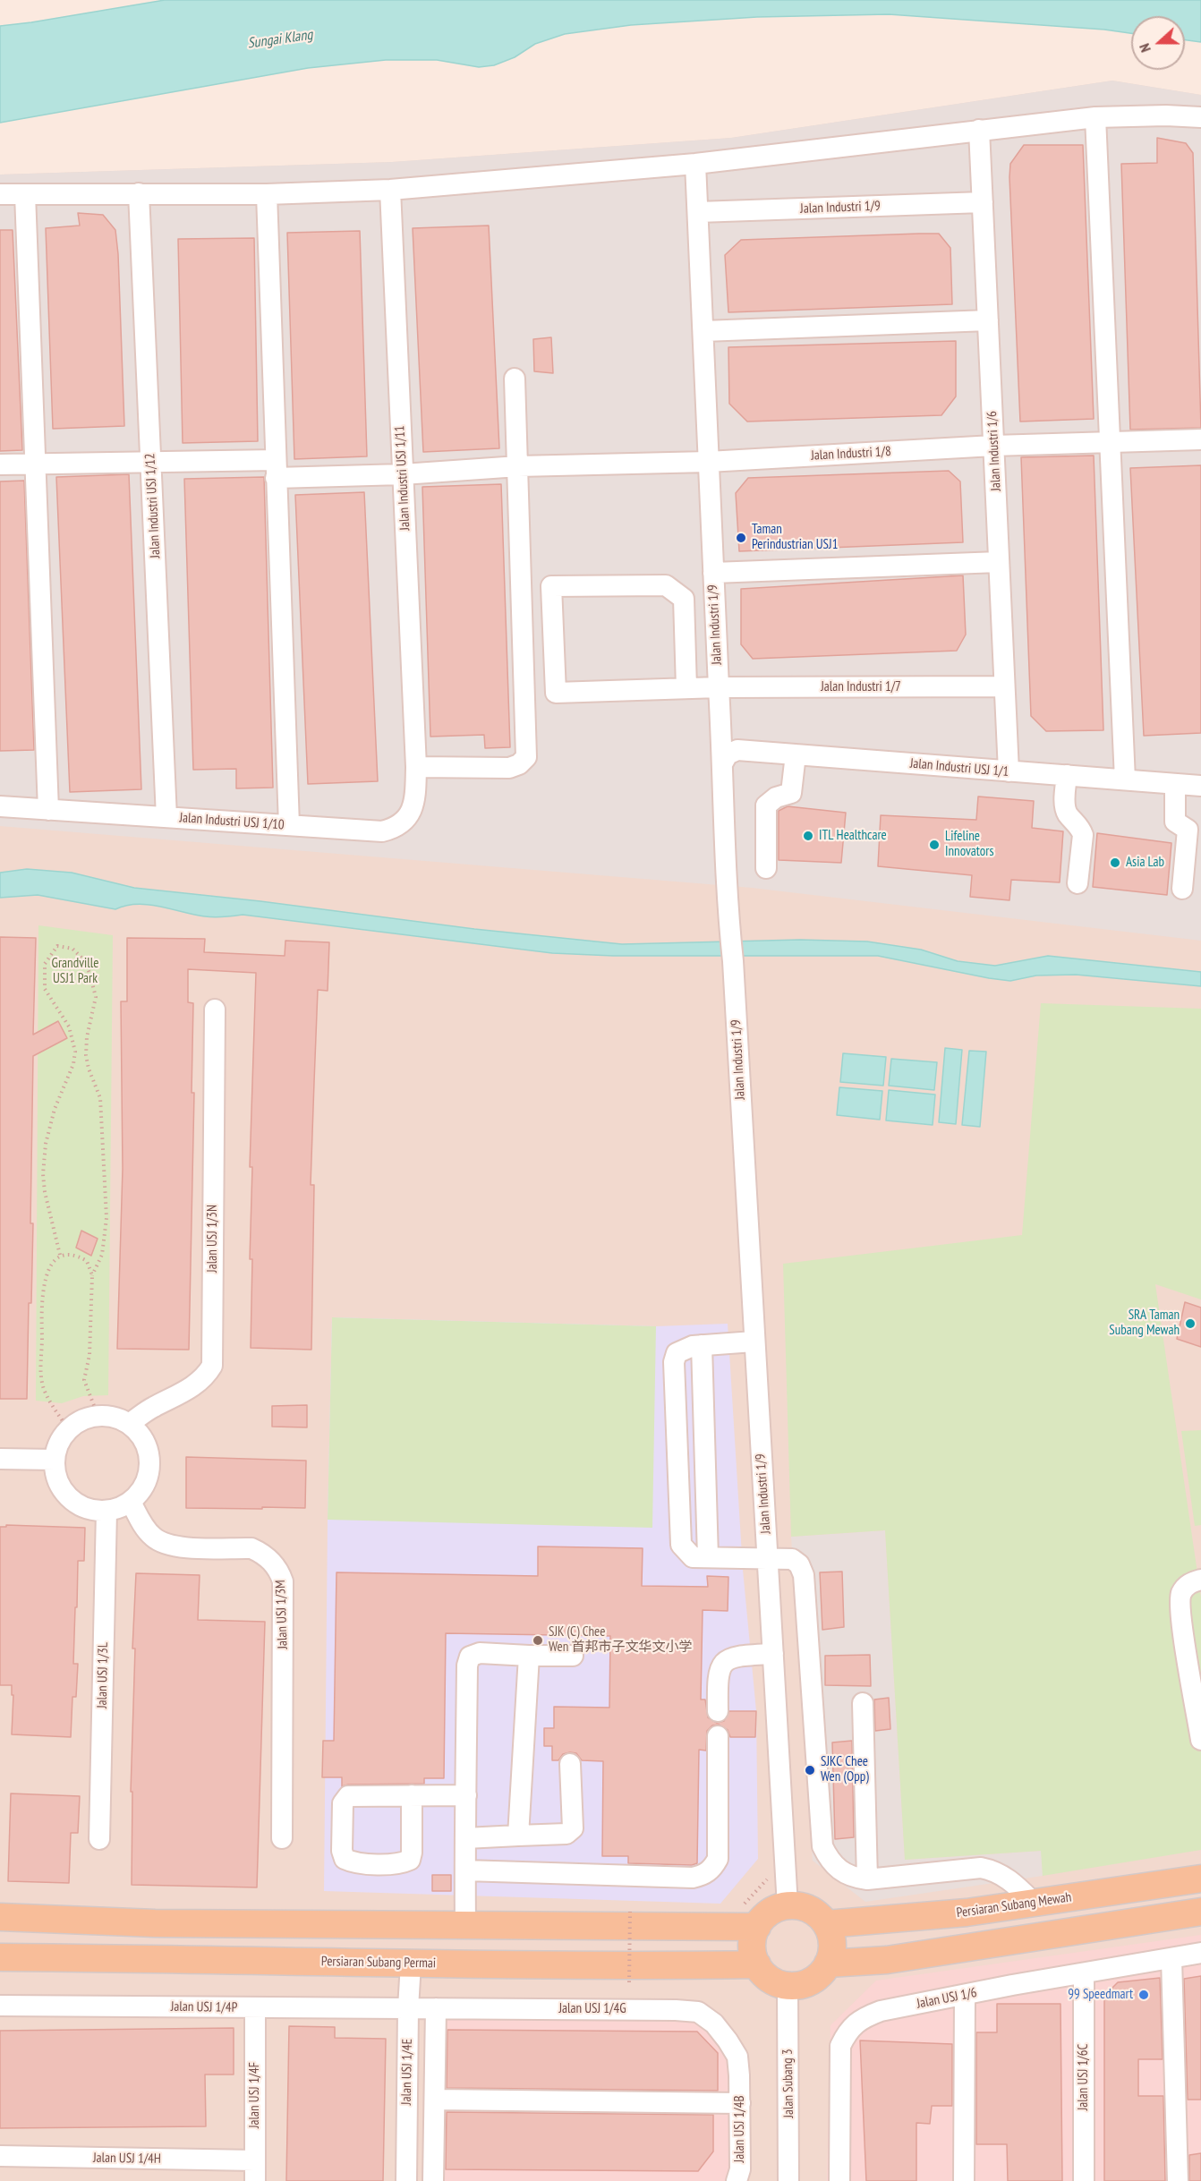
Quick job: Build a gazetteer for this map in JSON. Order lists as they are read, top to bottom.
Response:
{
  "streets": {
    "main road": ["Persiaran Subang Mewah", "Persiaran Subang Permai"],
    "street": [
      "Jalan Industri 1/9",
      "Jalan Industri 1/6",
      "Jalan Industri 1/8",
      "Jalan Industri USJ 1/11",
      "Jalan Industri USJ 1/12",
      "Jalan Industri 1/7",
      "Jalan Industri USJ 1/1",
      "Jalan Industri USJ 1/10",
      "Jalan USJ 1/3N",
      "Jalan USJ 1/3M",
      "Jalan USJ 1/3L",
      "Jalan USJ 1/6",
      "Jalan USJ 1/4P",
      "Jalan USJ 1/4G",
      "Jalan USJ 1/4E",
      "Jalan USJ 1/6C",
      "Jalan Subang 3",
      "Jalan USJ 1/4F",
      "Jalan USJ 1/4B",
      "Jalan USJ 1/4H"
    ]
  },
  "crossings": [
    ["Jalan Industri 1/9", "Jalan Industri 1/6"],
    ["Jalan Industri 1/9", "Jalan Industri 1/8"],
    ["Jalan Industri 1/9", "Jalan Industri 1/7"],
    ["Jalan Industri 1/9", "Jalan Industri USJ 1/1"],
    ["Jalan Industri 1/9", "Persiaran Subang Mewah"],
    ["Jalan Industri 1/9", "Persiaran Subang Permai"],
    ["Jalan Industri 1/9", "Jalan Subang 3"],
    ["Jalan Industri 1/6", "Jalan Industri 1/8"],
    ["Jalan Industri 1/6", "Jalan Industri 1/7"],
    ["Jalan Industri 1/6", "Jalan Industri USJ 1/1"],
    ["Jalan Industri 1/8", "Jalan Industri USJ 1/11"],
    ["Jalan Industri 1/8", "Jalan Industri USJ 1/12"],
    ["Jalan Industri USJ 1/11", "Jalan Industri USJ 1/10"],
    ["Jalan Industri USJ 1/12", "Jalan Industri USJ 1/10"],
    ["Jalan USJ 1/3N", "Jalan USJ 1/3M"],
    ["Jalan USJ 1/3N", "Jalan USJ 1/3L"],
    ["Jalan USJ 1/3M", "Jalan USJ 1/3L"],
    ["Persiaran Subang Mewah", "Persiaran Subang Permai"],
    ["Persiaran Subang Mewah", "Jalan Subang 3"],
    ["Persiaran Subang Permai", "Jalan USJ 1/4E"],
    ["Persiaran Subang Permai", "Jalan Subang 3"],
    ["Jalan USJ 1/6", "Jalan USJ 1/6C"],
    ["Jalan USJ 1/4P", "Jalan USJ 1/4G"],
    ["Jalan USJ 1/4P", "Jalan USJ 1/4E"],
    ["Jalan USJ 1/4P", "Jalan USJ 1/4F"],
    ["Jalan USJ 1/4G", "Jalan USJ 1/4E"],
    ["Jalan USJ 1/4G", "Jalan USJ 1/4B"],
    ["Jalan USJ 1/4F", "Jalan USJ 1/4H"]
  ],
  "water": ["Sungai Klang"],
  "parks": ["Grandville USJ1 Park"],
  "places": [
    "Taman Perindustrian USJ1",
    "ITL Healthcare",
    "Lifeline Innovators",
    "Asia Lab",
    "SRA Taman Subang Mewah",
    "SJK (C) Chee Wen 首邦市子文华文小学",
    "SJKC Chee Wen (Opp)",
    "99 Speedmart"
  ],
  "north": "left"
}
